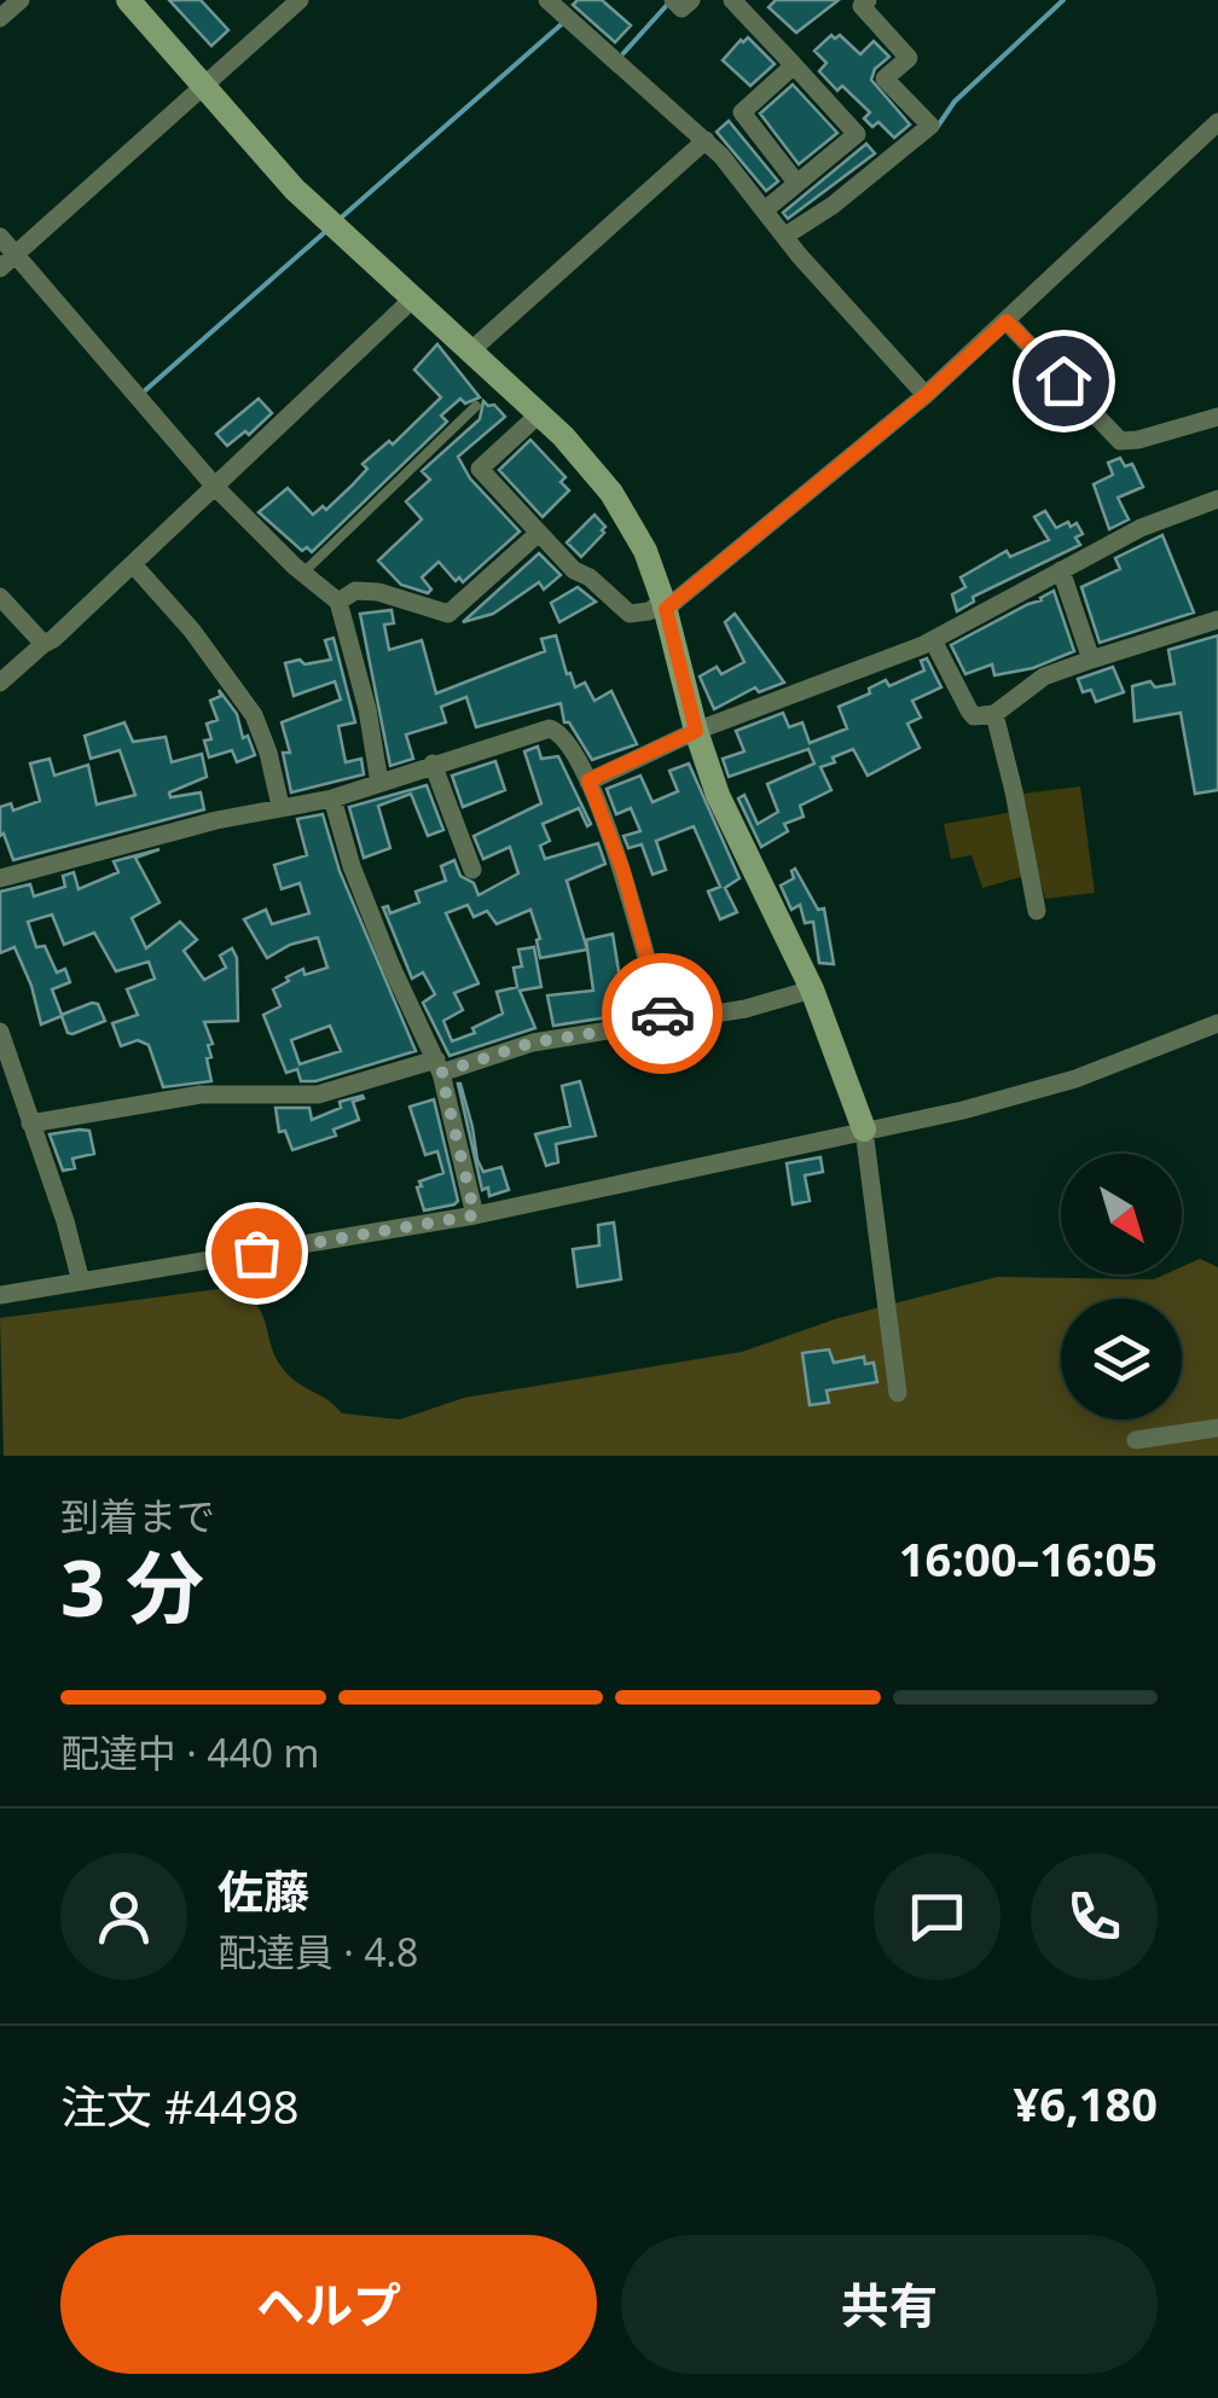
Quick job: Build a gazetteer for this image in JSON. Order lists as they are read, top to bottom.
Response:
{
  "north": "bottom right",
  "page": {
    "heading": ["3 分", "到着まで", "16:00–16:05"],
    "panel": [
      "佐藤",
      "配達員 · 4.8",
      "注文 #4498",
      "¥6,180"
    ],
    "bar": "配達中 · 440 m",
    "buttons": ["ヘルプ", "共有"]
  }
}
